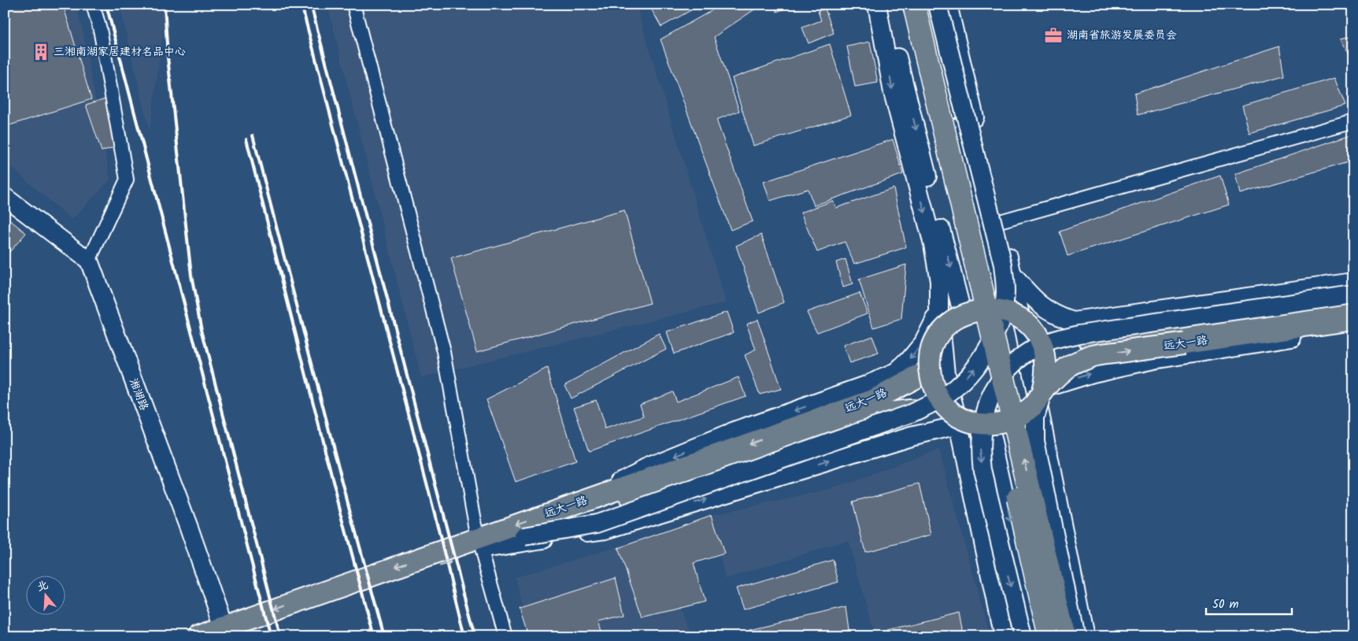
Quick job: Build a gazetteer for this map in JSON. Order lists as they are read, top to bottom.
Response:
{
  "streets": {
    "main road": ["远大一路", "湘湖路"]
  },
  "crossings": [
    ["远大一路", "湘湖路"]
  ],
  "places": {
    "office": ["湖南省旅游发展委员会"],
    "building": ["三湘南湖家居建材名品中心"]
  },
  "scale_bar": "50 m",
  "north": "top"
}
